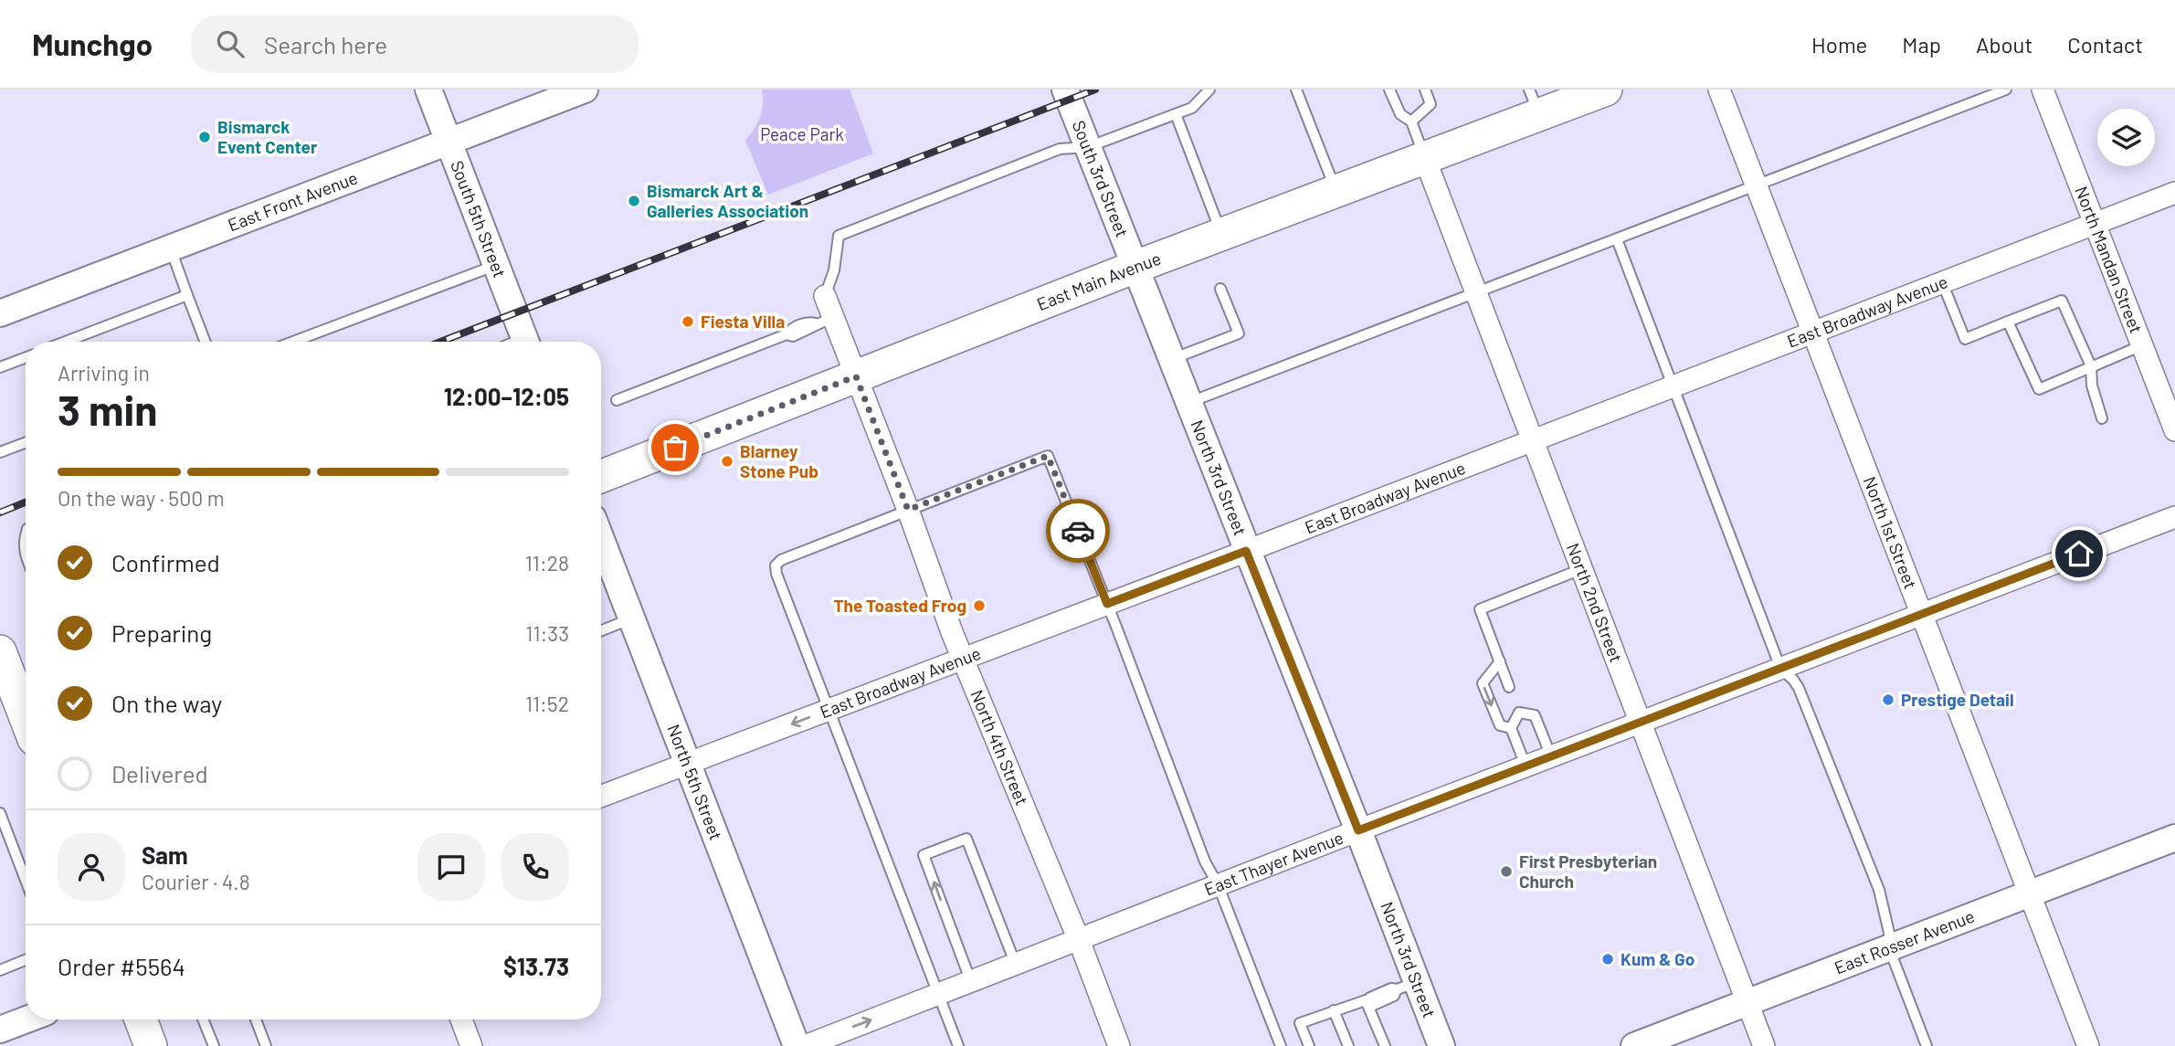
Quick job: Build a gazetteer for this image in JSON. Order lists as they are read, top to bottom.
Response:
{
  "streets": {
    "main road": ["East Main Avenue"],
    "street": [
      "South 3rd Street",
      "East Front Avenue",
      "South 5th Street",
      "North Mandan Street",
      "East Broadway Avenue",
      "North 3rd Street",
      "North 1st Street",
      "North 2nd Street",
      "North 4th Street",
      "North 5th Street",
      "East Thayer Avenue",
      "East Rosser Avenue"
    ]
  },
  "crossings": [
    ["South 3rd Street", "East Main Avenue"],
    ["South 3rd Street", "North 3rd Street"],
    ["East Front Avenue", "South 5th Street"],
    ["North Mandan Street", "East Broadway Avenue"],
    ["East Main Avenue", "North 3rd Street"],
    ["East Main Avenue", "North 2nd Street"],
    ["East Main Avenue", "North 4th Street"],
    ["East Broadway Avenue", "North 3rd Street"],
    ["East Broadway Avenue", "North 1st Street"],
    ["East Broadway Avenue", "North 2nd Street"],
    ["East Broadway Avenue", "North 4th Street"],
    ["East Broadway Avenue", "North 5th Street"],
    ["North 3rd Street", "East Thayer Avenue"],
    ["North 1st Street", "East Thayer Avenue"],
    ["North 1st Street", "East Rosser Avenue"],
    ["North 2nd Street", "East Thayer Avenue"],
    ["North 2nd Street", "East Rosser Avenue"],
    ["North 4th Street", "East Thayer Avenue"]
  ],
  "parks": ["Peace Park"],
  "places": [
    "Bismarck Event Center",
    "Bismarck Art & Galleries Association",
    "Fiesta Villa",
    "Blarney Stone Pub",
    "The Toasted Frog",
    "Prestige Detail",
    "First Presbyterian Church",
    "Kum & Go"
  ],
  "page": {
    "header": "Munchgo",
    "search": "Search here",
    "nav": [
      "Home",
      "Map",
      "About",
      "Contact"
    ],
    "heading": ["3 min", "Arriving in", "12:00–12:05"],
    "panel": [
      "Sam",
      "Courier · 4.8",
      "Order #5564",
      "$13.73"
    ],
    "bar": "On the way · 500 m",
    "list": [
      ["Confirmed", "11:28"],
      ["Preparing", "11:33"],
      ["On the way", "11:52"],
      "Delivered"
    ]
  }
}
